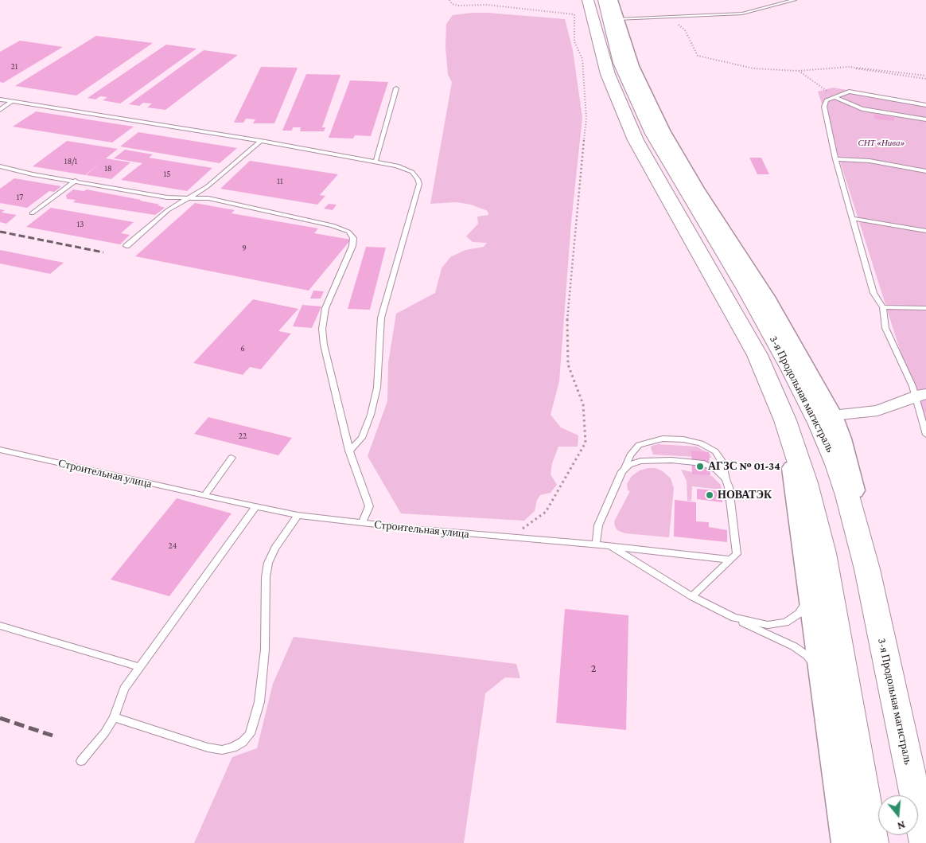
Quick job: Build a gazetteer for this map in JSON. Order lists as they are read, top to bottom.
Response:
{
  "streets": {
    "highway": ["3-я Продольная магистраль"],
    "lane": ["Строительная улица"]
  },
  "parks": ["СНТ «Нива»"],
  "places": ["АГЗС № 01-34", "НОВАТЭК"],
  "house_numbers": [
    "21",
    "18/1",
    "18",
    "15",
    "11",
    "17",
    "13",
    "9",
    "6",
    "22",
    "24",
    "2"
  ],
  "north": "bottom"
}
